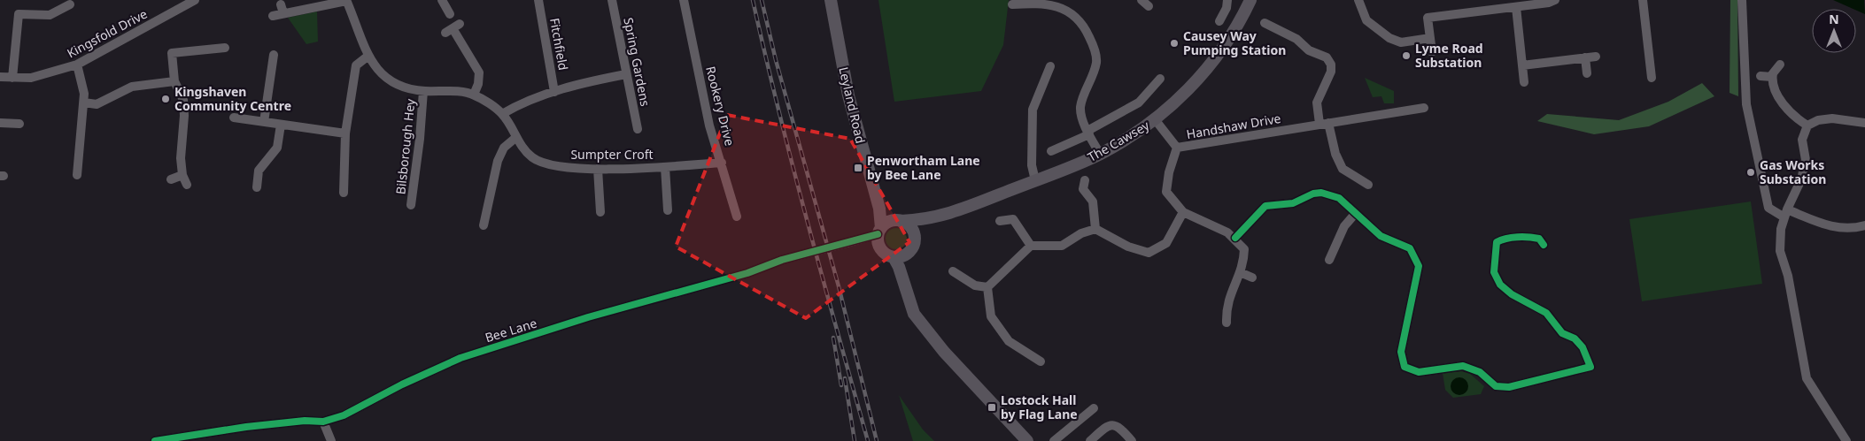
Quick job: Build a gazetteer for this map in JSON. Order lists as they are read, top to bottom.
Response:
{
  "streets": {
    "main road": ["Leyland Road", "The Cawsey"],
    "street": [
      "Kingsfold Drive",
      "Fitchfield",
      "Spring Gardens",
      "Rookery Drive",
      "Handshaw Drive",
      "Bilsborough Hey",
      "Sumpter Croft",
      "Bee Lane"
    ]
  },
  "crossings": [
    ["Leyland Road", "The Cawsey"],
    ["Leyland Road", "Bee Lane"],
    ["Rookery Drive", "Sumpter Croft"],
    ["Handshaw Drive", "The Cawsey"],
    ["The Cawsey", "Bee Lane"],
    ["Bilsborough Hey", "Sumpter Croft"]
  ],
  "places": {
    "other": [
      "Causey Way Pumping Station",
      "Lyme Road Substation",
      "Kingshaven Community Centre",
      "Gas Works Substation"
    ],
    "transit": ["Penwortham Lane by Bee Lane", "Lostock Hall by Flag Lane"]
  },
  "north": "top"
}
